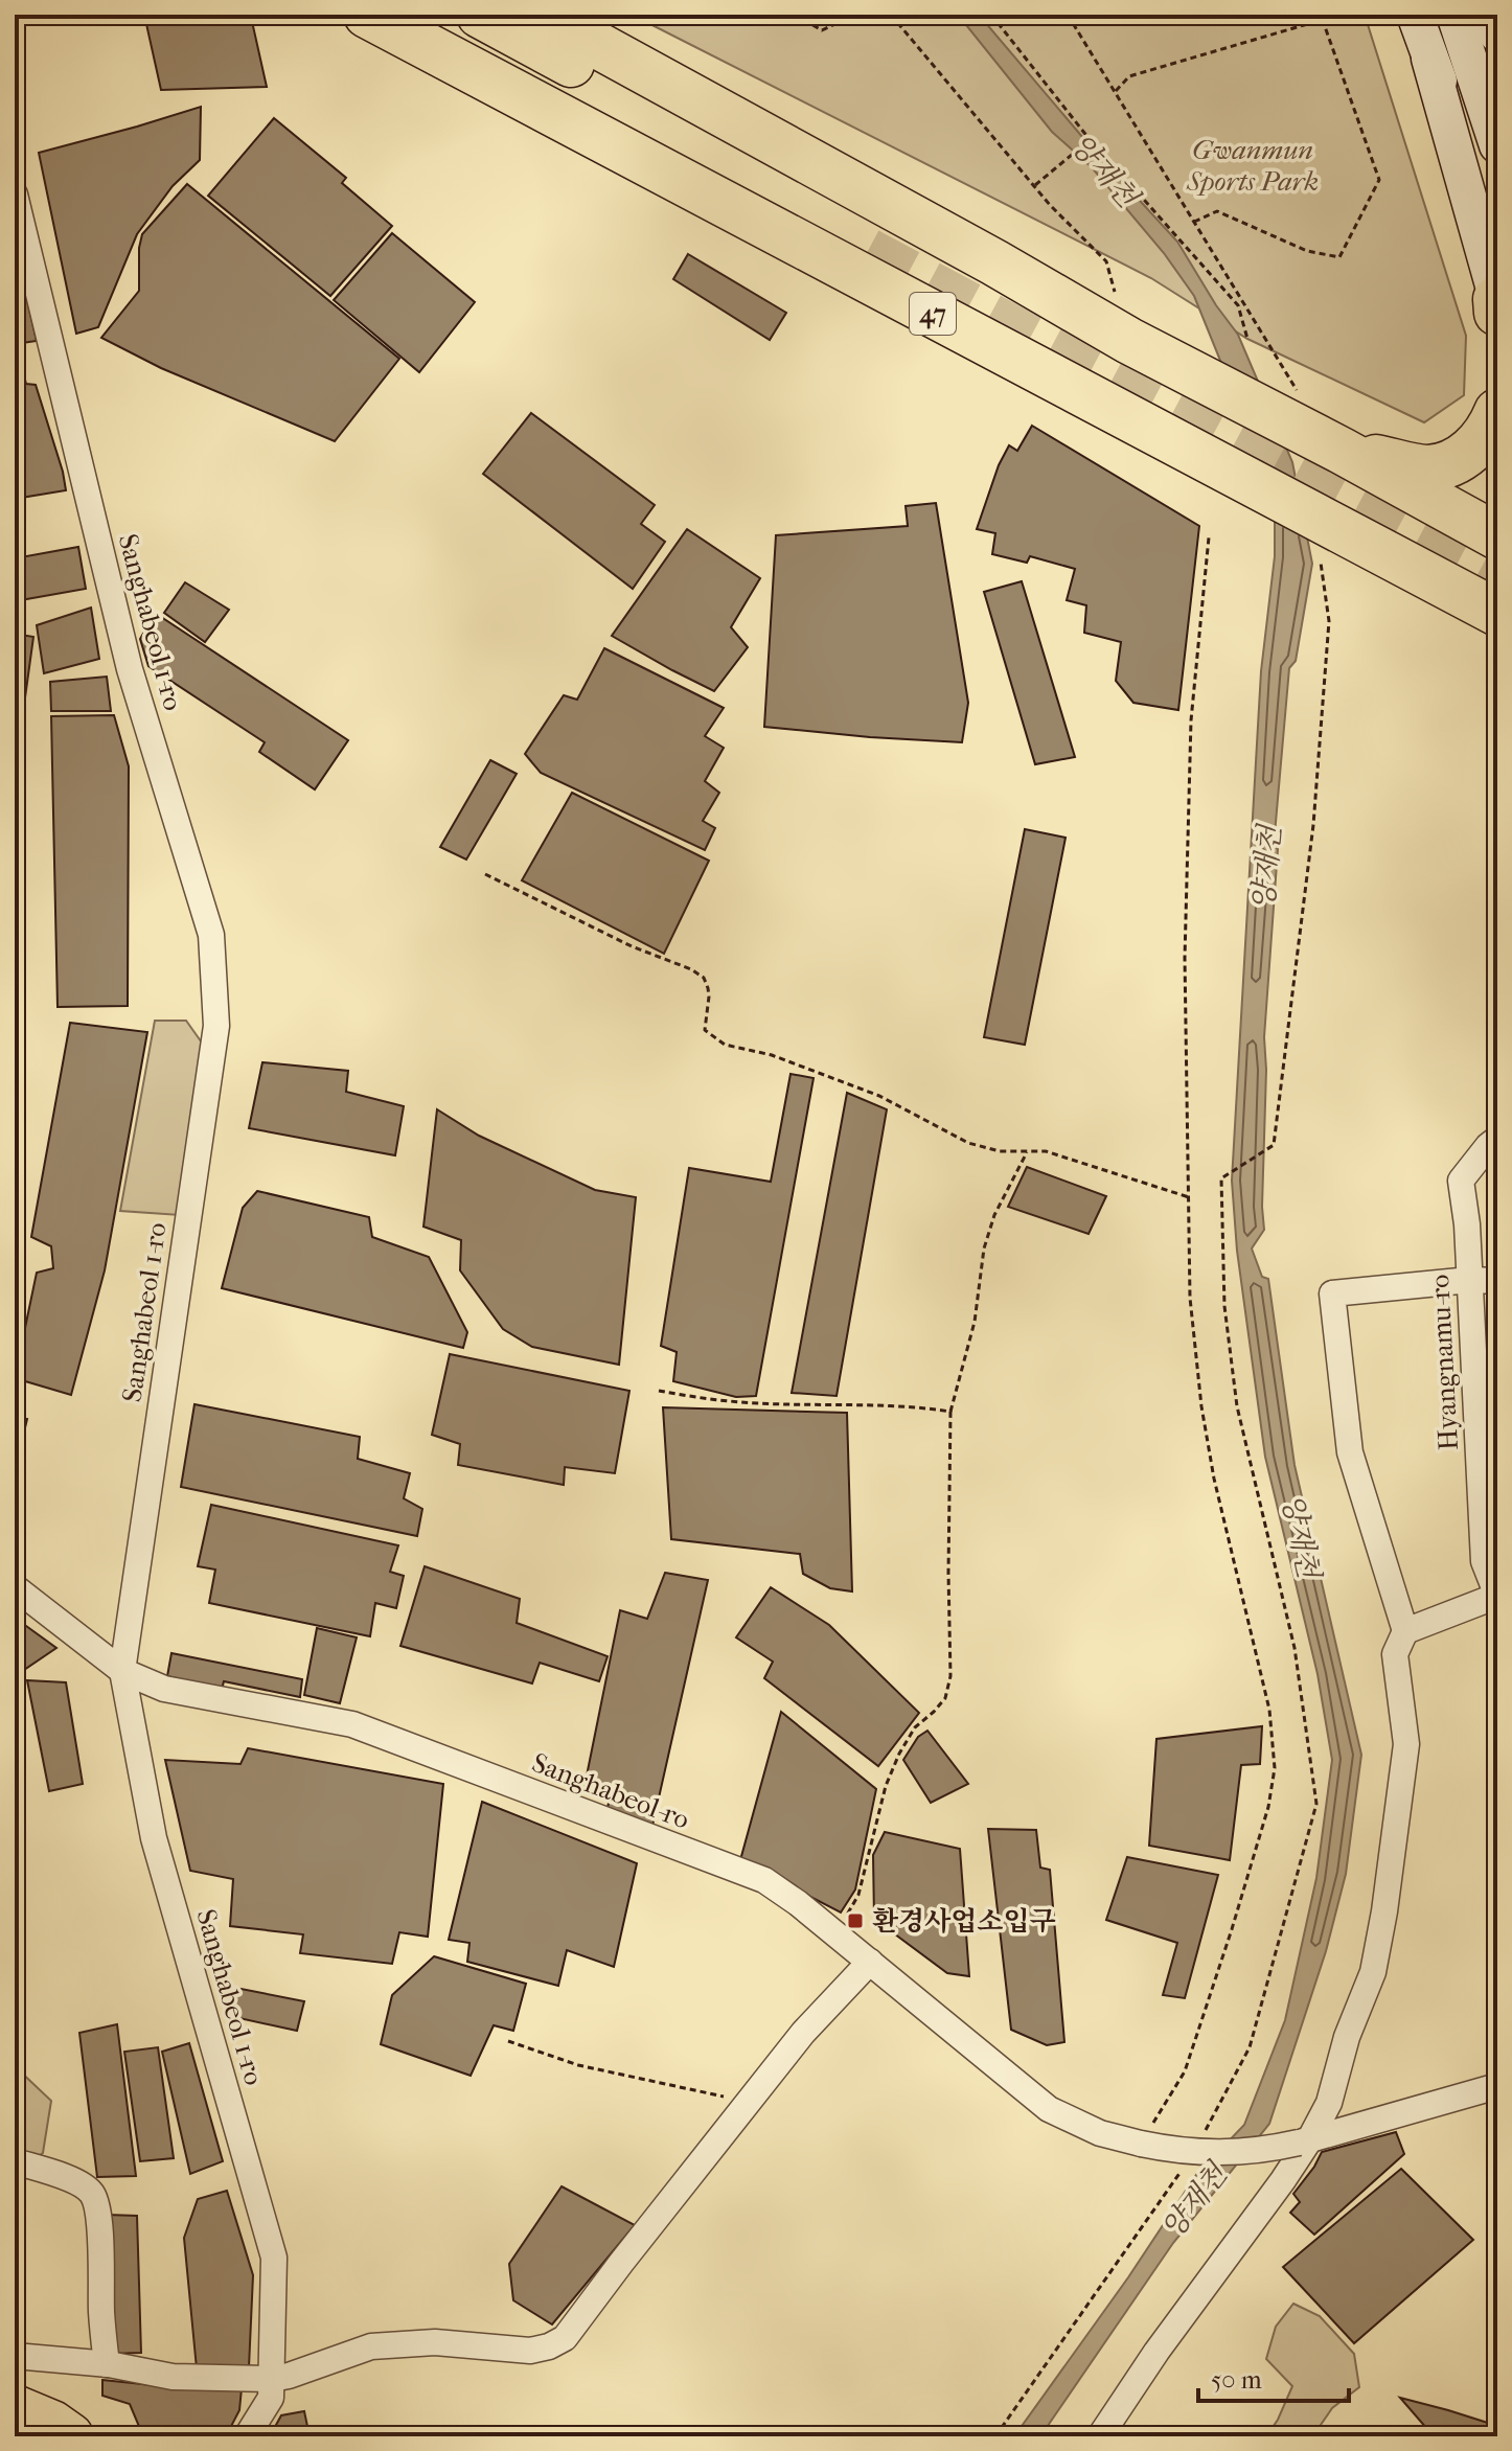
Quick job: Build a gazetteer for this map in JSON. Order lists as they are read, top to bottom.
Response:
{
  "streets": {
    "highway": ["47"],
    "street": ["Sanghabeol 1-ro", "Hyangnamu-ro", "Sanghabeol-ro"]
  },
  "crossings": [
    ["Sanghabeol 1-ro", "Sanghabeol-ro"]
  ],
  "water": ["양재천"],
  "parks": ["Gwanmun Sports Park"],
  "places": {
    "transit": ["환경사업소입구"]
  },
  "scale_bar": "50 m"
}
